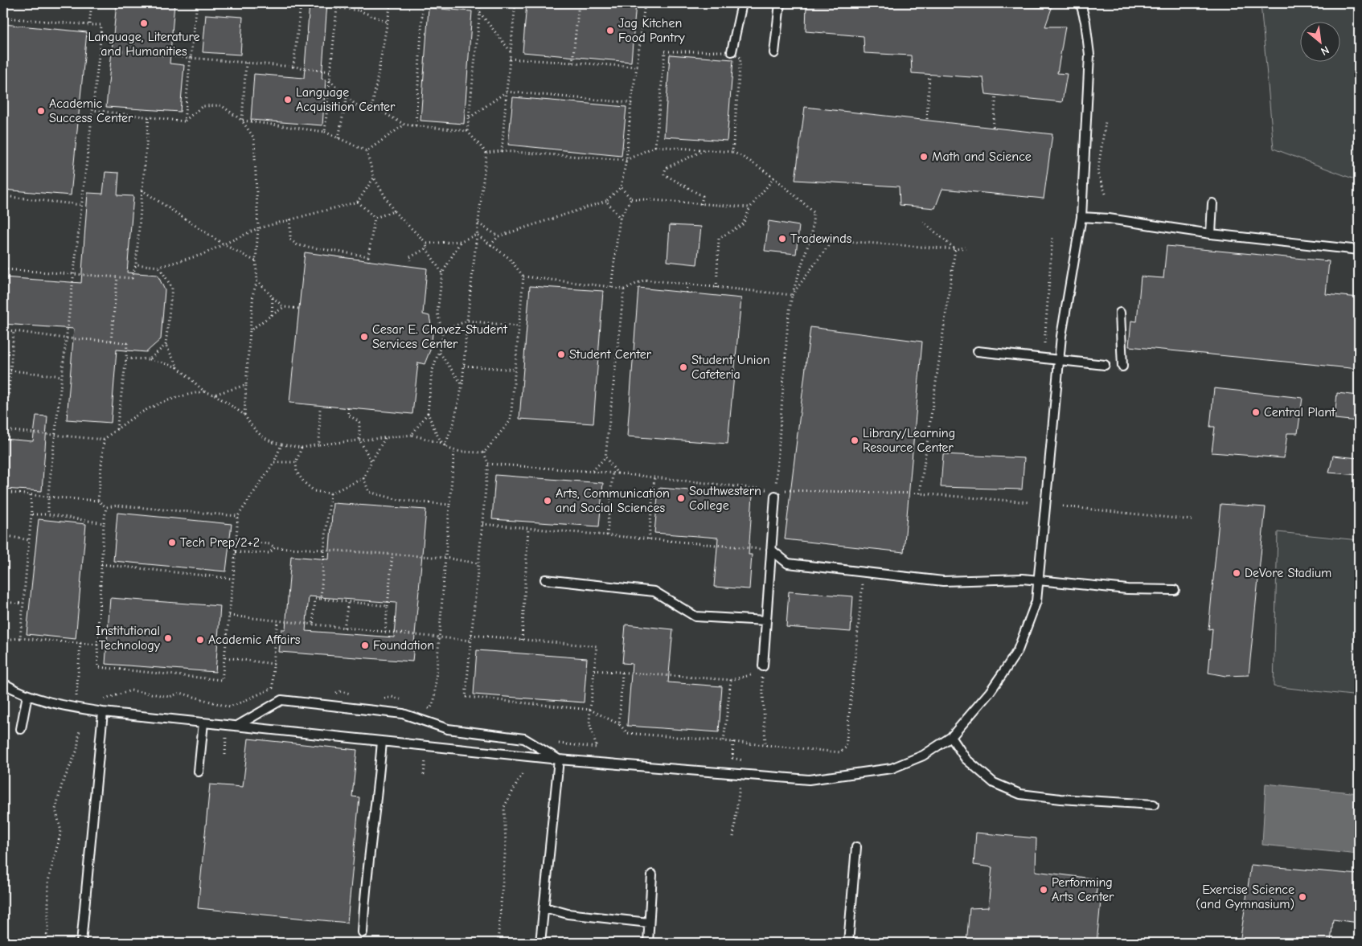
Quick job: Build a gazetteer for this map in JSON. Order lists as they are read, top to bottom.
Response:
{
  "places": [
    "Language, Literature and Humanities",
    "Jag Kitchen Food Pantry",
    "Language Acquisition Center",
    "Academic Success Center",
    "Math and Science",
    "Tradewinds",
    "Cesar E. Chavez-Student Services Center",
    "Student Center",
    "Student Union Cafeteria",
    "Central Plant",
    "Library/Learning Resource Center",
    "Southwestern College",
    "Arts, Communication and Social Sciences",
    "Tech Prep/2+2",
    "DeVore Stadium",
    "Institutional Technology",
    "Academic Affairs",
    "Foundation",
    "Performing Arts Center",
    "Exercise Science (and Gymnasium)"
  ],
  "north": "bottom right"
}
